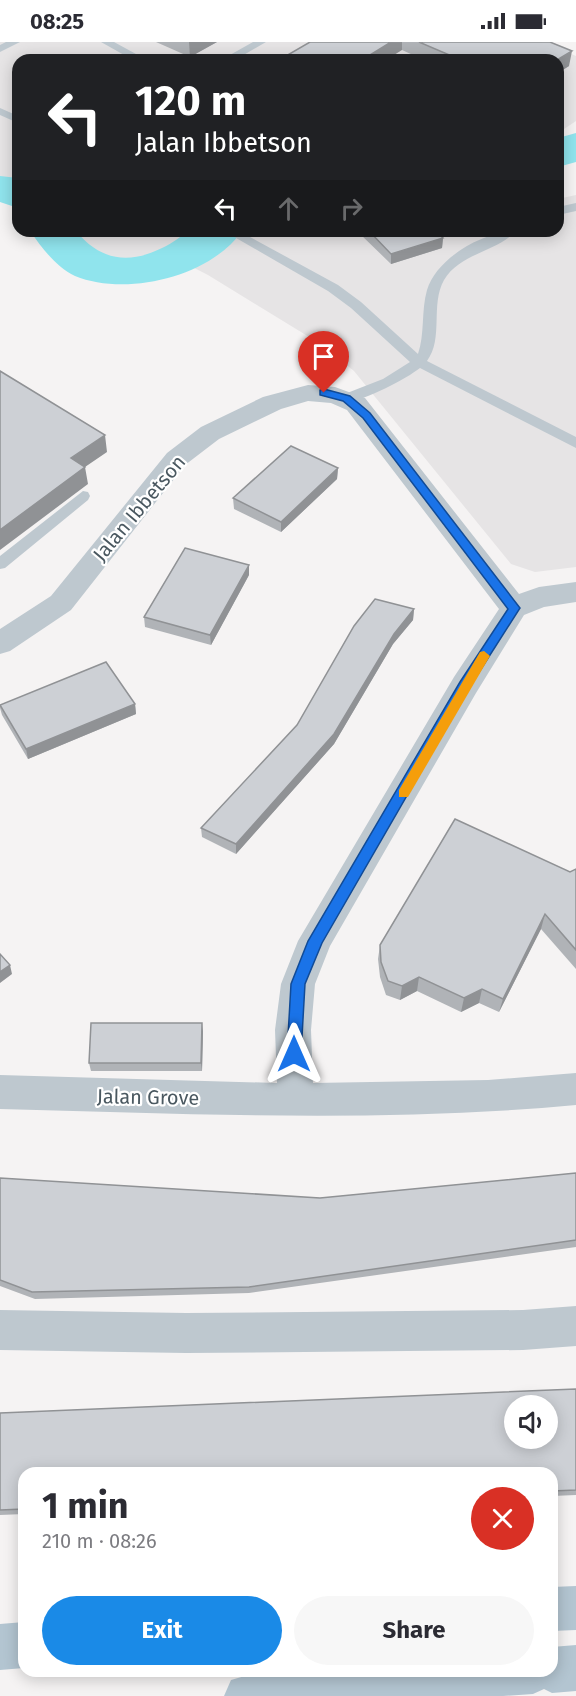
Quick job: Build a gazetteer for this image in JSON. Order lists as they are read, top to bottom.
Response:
{
  "streets": {
    "street": ["Jalan Ibbetson", "Jalan Grove"]
  },
  "page": {
    "status": "08:25",
    "turn": ["120 m", "Jalan Ibbetson"],
    "heading": ["1 min", "210 m · 08:26"],
    "buttons": ["Exit", "Share"]
  }
}
